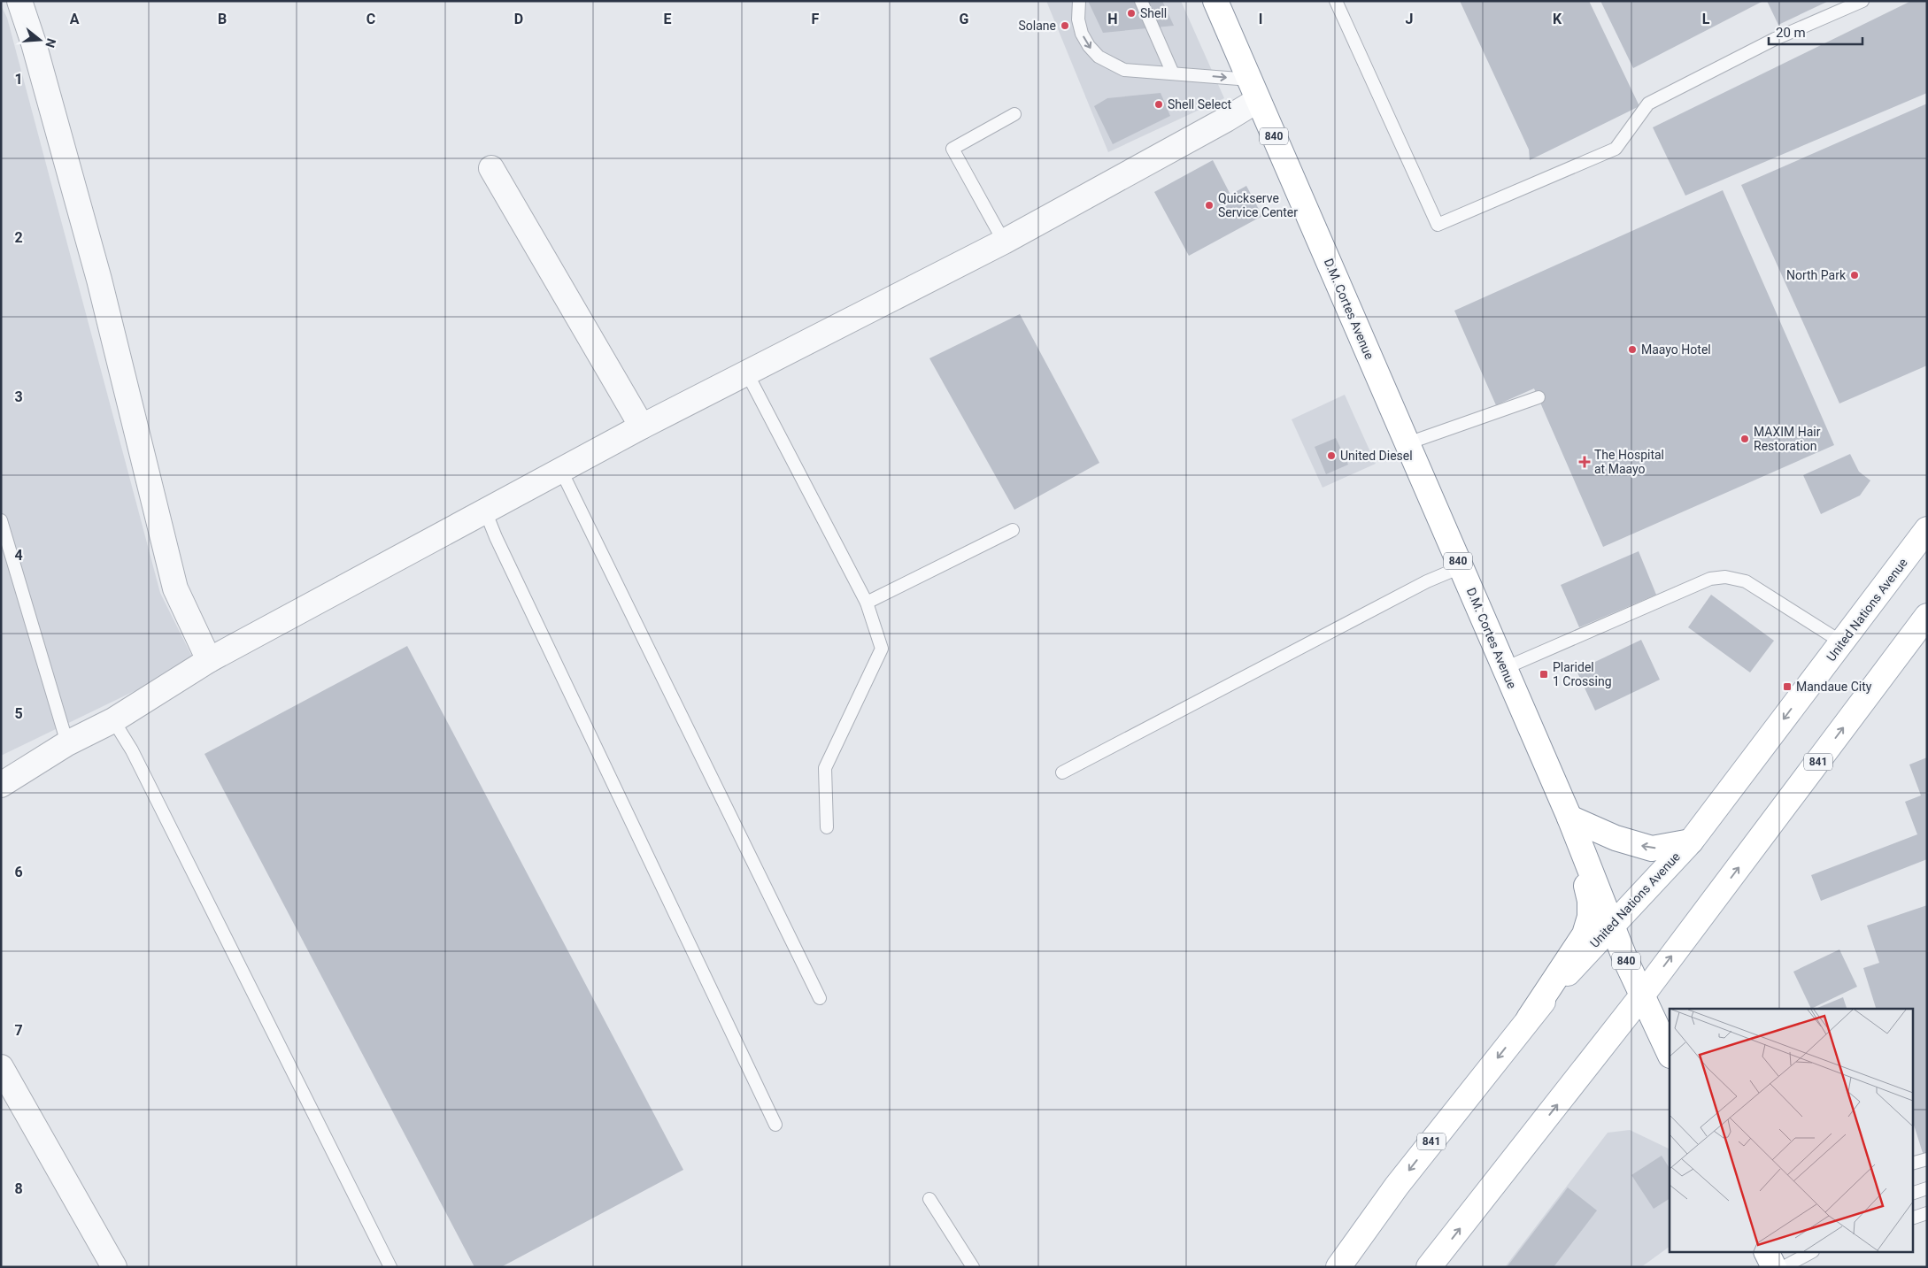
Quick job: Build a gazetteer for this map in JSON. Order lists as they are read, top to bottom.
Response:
{
  "streets": {
    "main road": [
      "840",
      "D.M. Cortes Avenue",
      "United Nations Avenue",
      "841"
    ]
  },
  "crossings": [
    ["D.M. Cortes Avenue", "United Nations Avenue"],
    ["D.M. Cortes Avenue", "841"]
  ],
  "places": {
    "other": [
      "Shell",
      "Solane",
      "Shell Select",
      "Quickserve Service Center",
      "North Park",
      "Maayo Hotel",
      "MAXIM Hair Restoration",
      "United Diesel"
    ],
    "health": ["The Hospital at Maayo"],
    "transit": ["Plaridel 1 Crossing", "Mandaue City"]
  },
  "scale_bar": "20 m",
  "north": "right",
  "grid": {
    "columns": [
      "A",
      "B",
      "C",
      "D",
      "E",
      "F",
      "G",
      "H",
      "I",
      "J",
      "K",
      "L"
    ],
    "rows": [
      "1",
      "2",
      "3",
      "4",
      "5",
      "6",
      "7",
      "8"
    ]
  }
}
